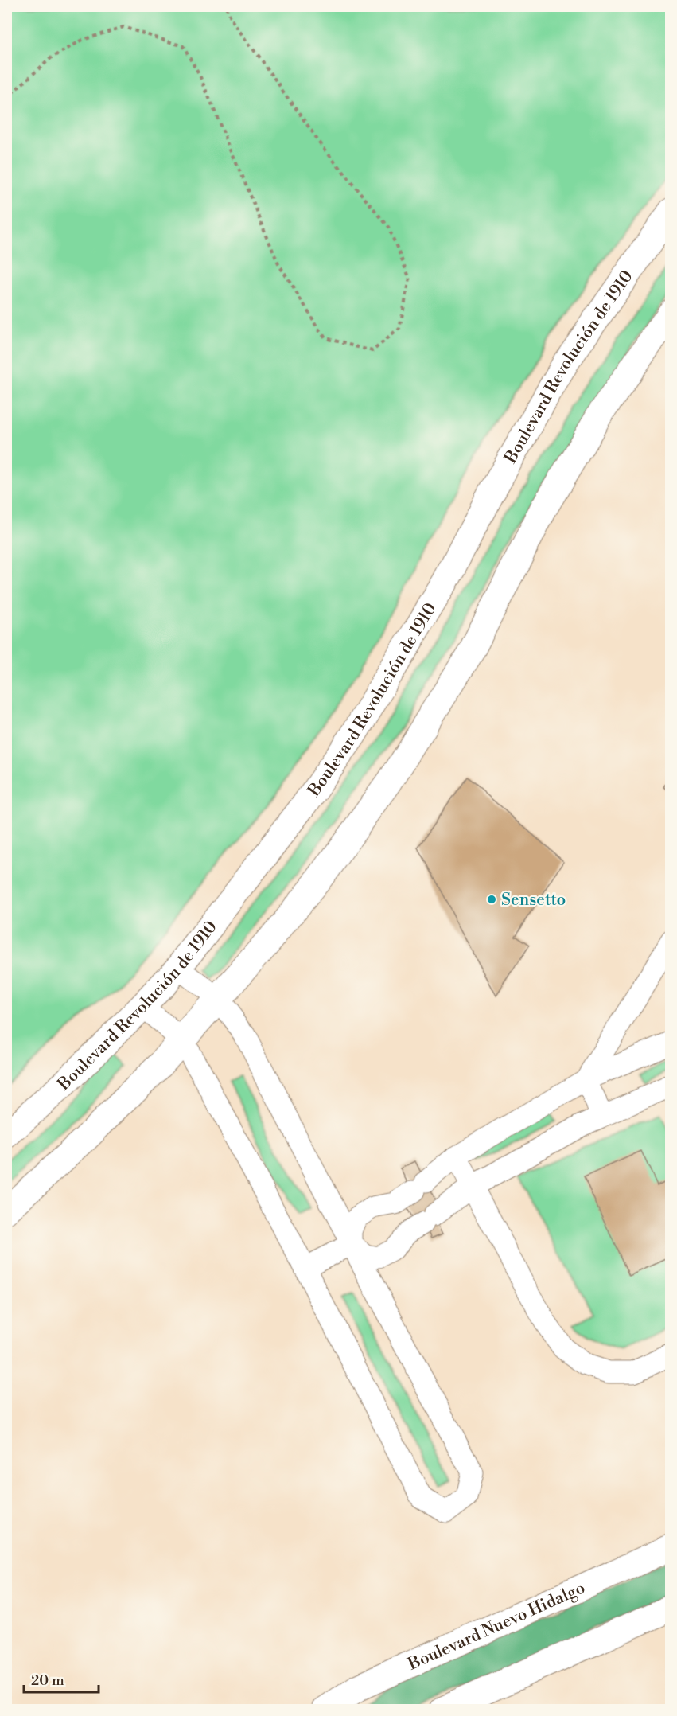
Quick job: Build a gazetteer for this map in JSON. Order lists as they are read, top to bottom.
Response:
{
  "streets": {
    "main road": ["Boulevard Revolución de 1910", "Boulevard Nuevo Hidalgo"]
  },
  "places": ["Sensetto"],
  "scale_bar": "20 m"
}
